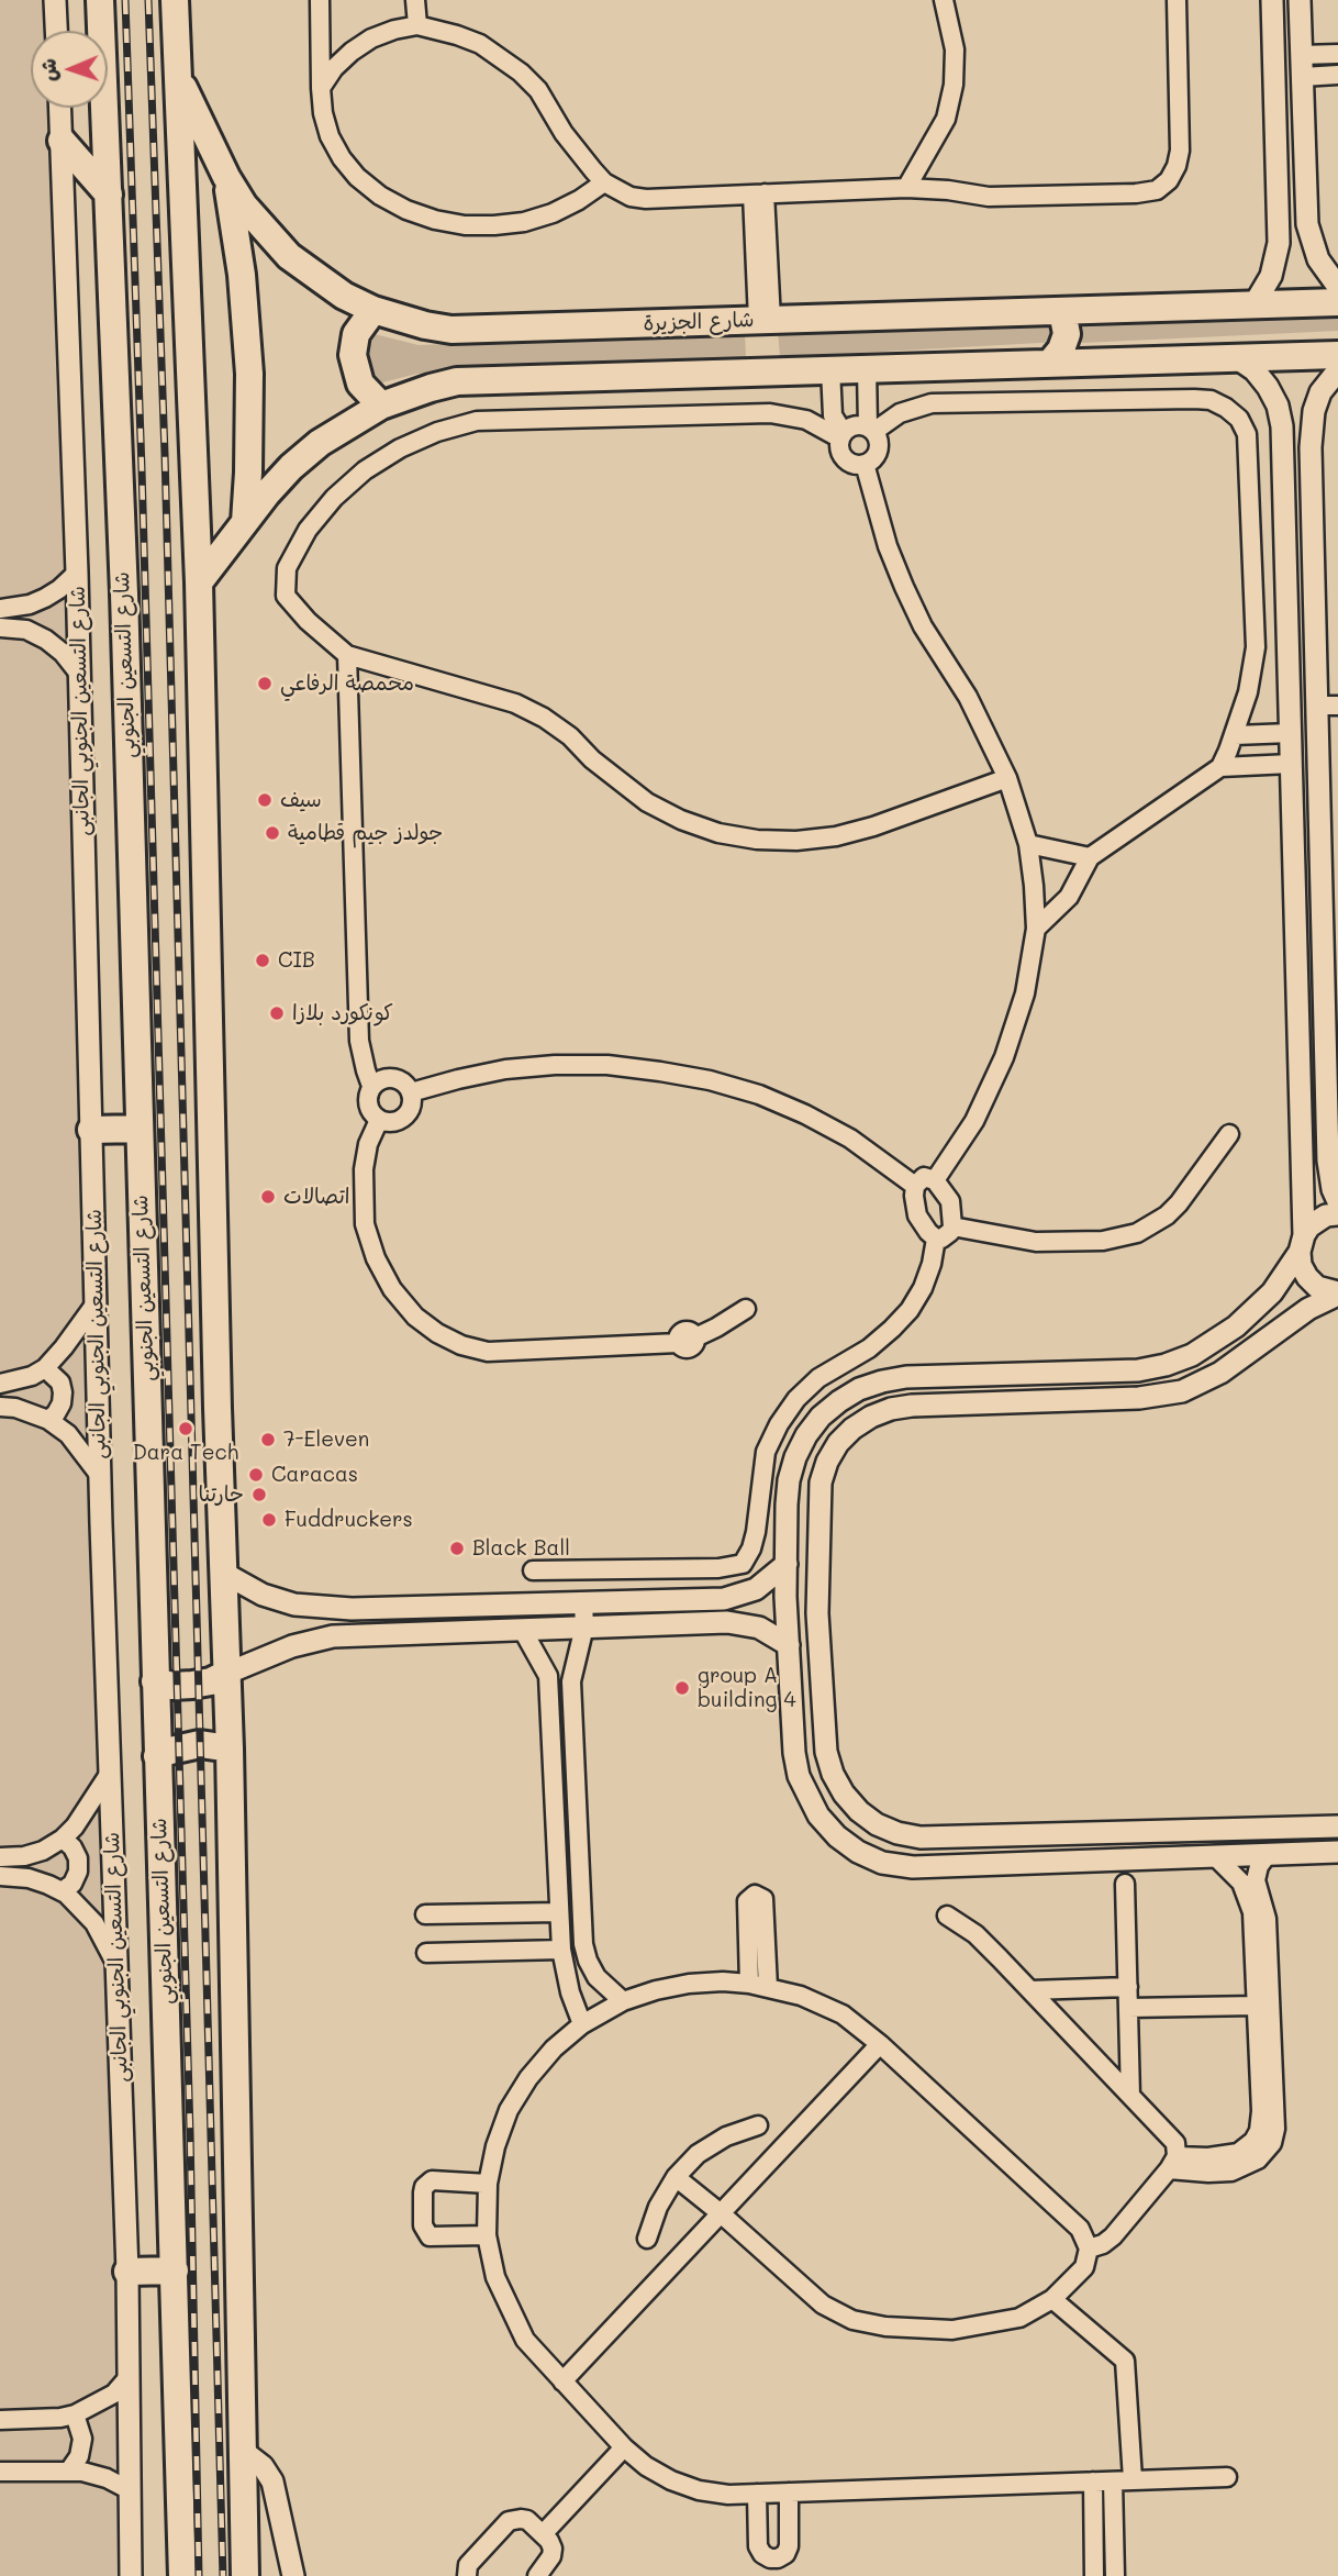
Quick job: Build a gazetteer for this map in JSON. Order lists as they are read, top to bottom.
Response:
{
  "streets": {
    "main road": ["شارع الجزيرة", "شارع التسعين الجنوبي"],
    "street": ["شارع التسعين الجنوبي الجانبى"]
  },
  "places": [
    "محمصة الرفاعي",
    "سيف",
    "جولدز جيم قطامية",
    "CIB",
    "كونكورد بلازا",
    "اتصالات",
    "Dara Tech",
    "7-Eleven",
    "Caracas",
    "حارتنا",
    "Fuddruckers",
    "Black Ball",
    "group A building 4"
  ],
  "north": "left"
}
